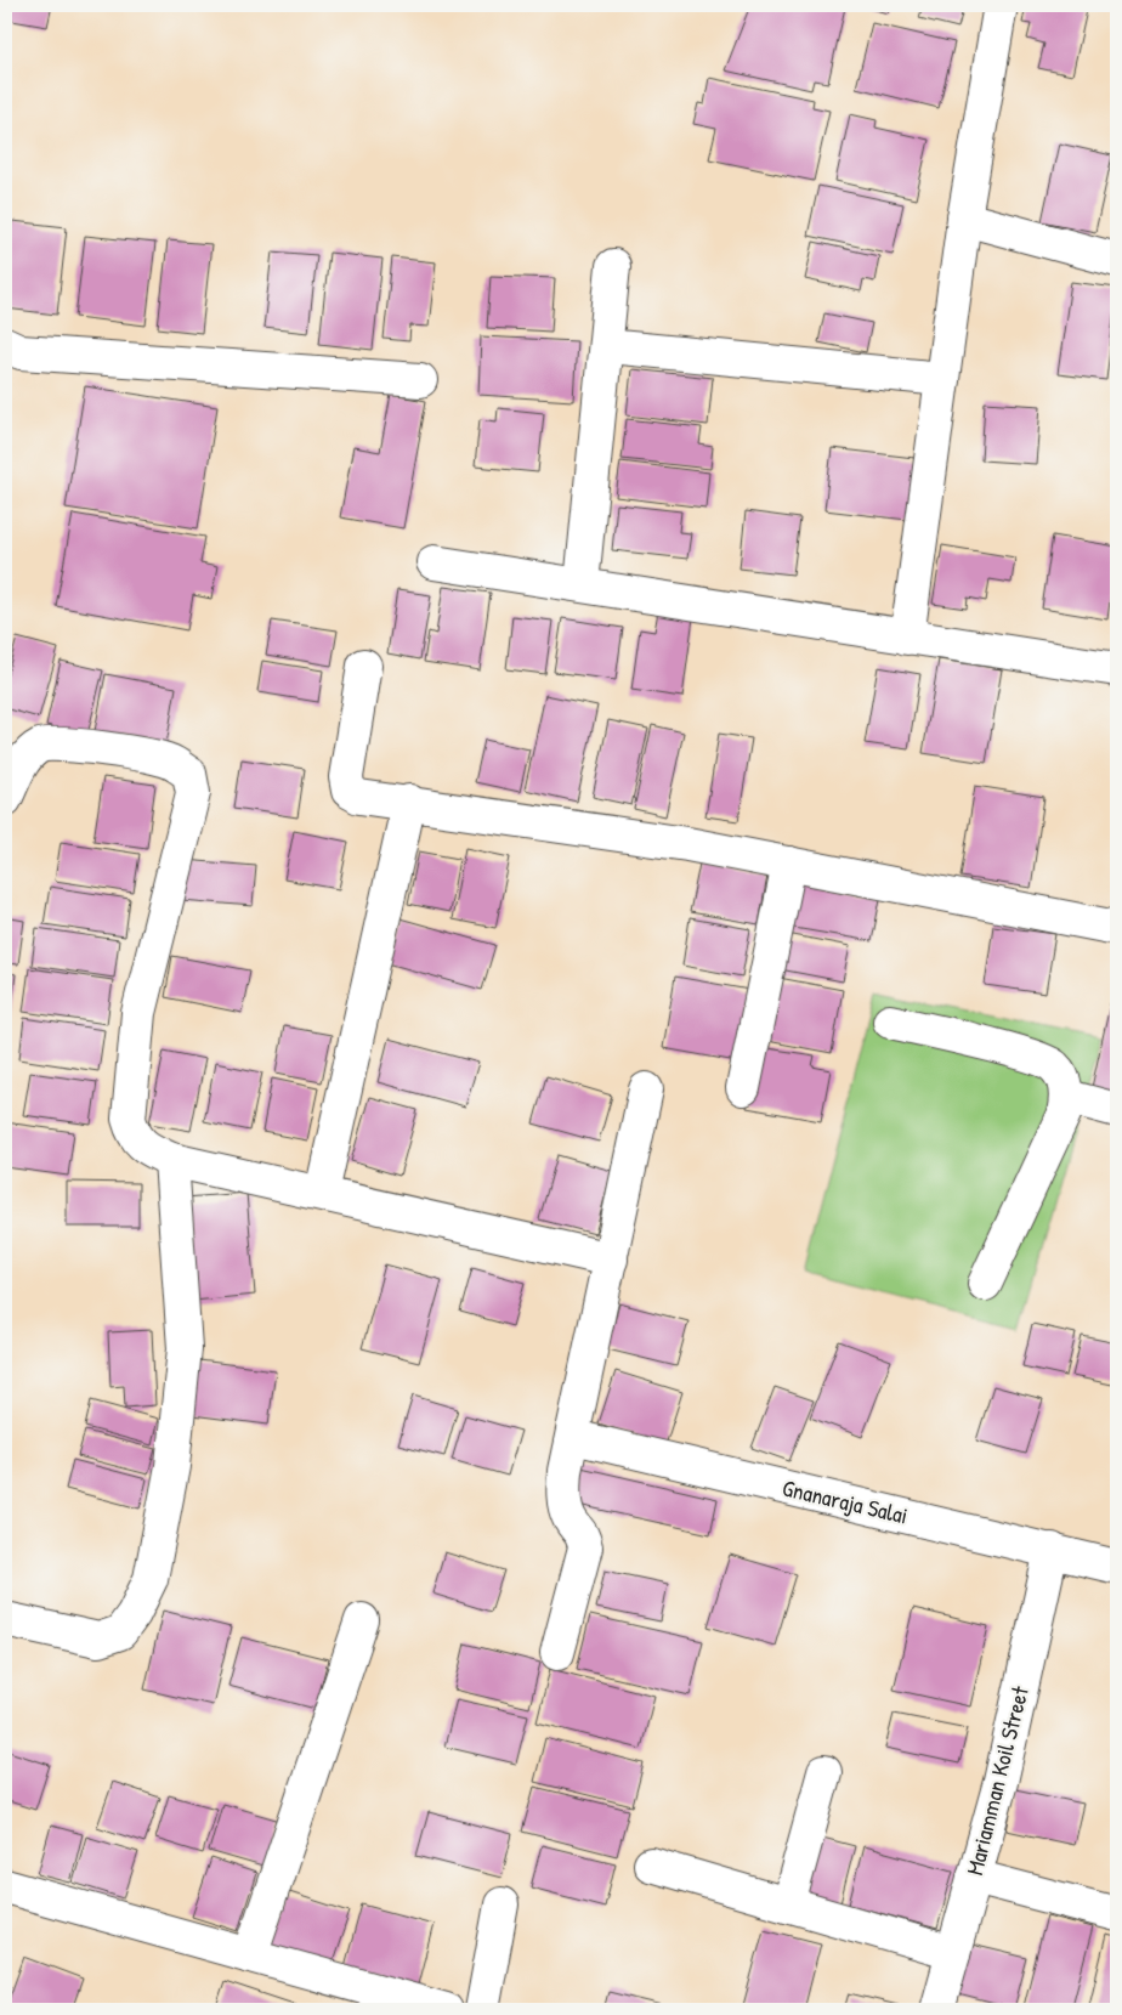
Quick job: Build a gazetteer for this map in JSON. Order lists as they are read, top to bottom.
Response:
{
  "streets": {
    "street": ["Gnanaraja Salai", "Mariamman Koil Street"]
  },
  "crossings": [
    ["Gnanaraja Salai", "Mariamman Koil Street"]
  ]
}
